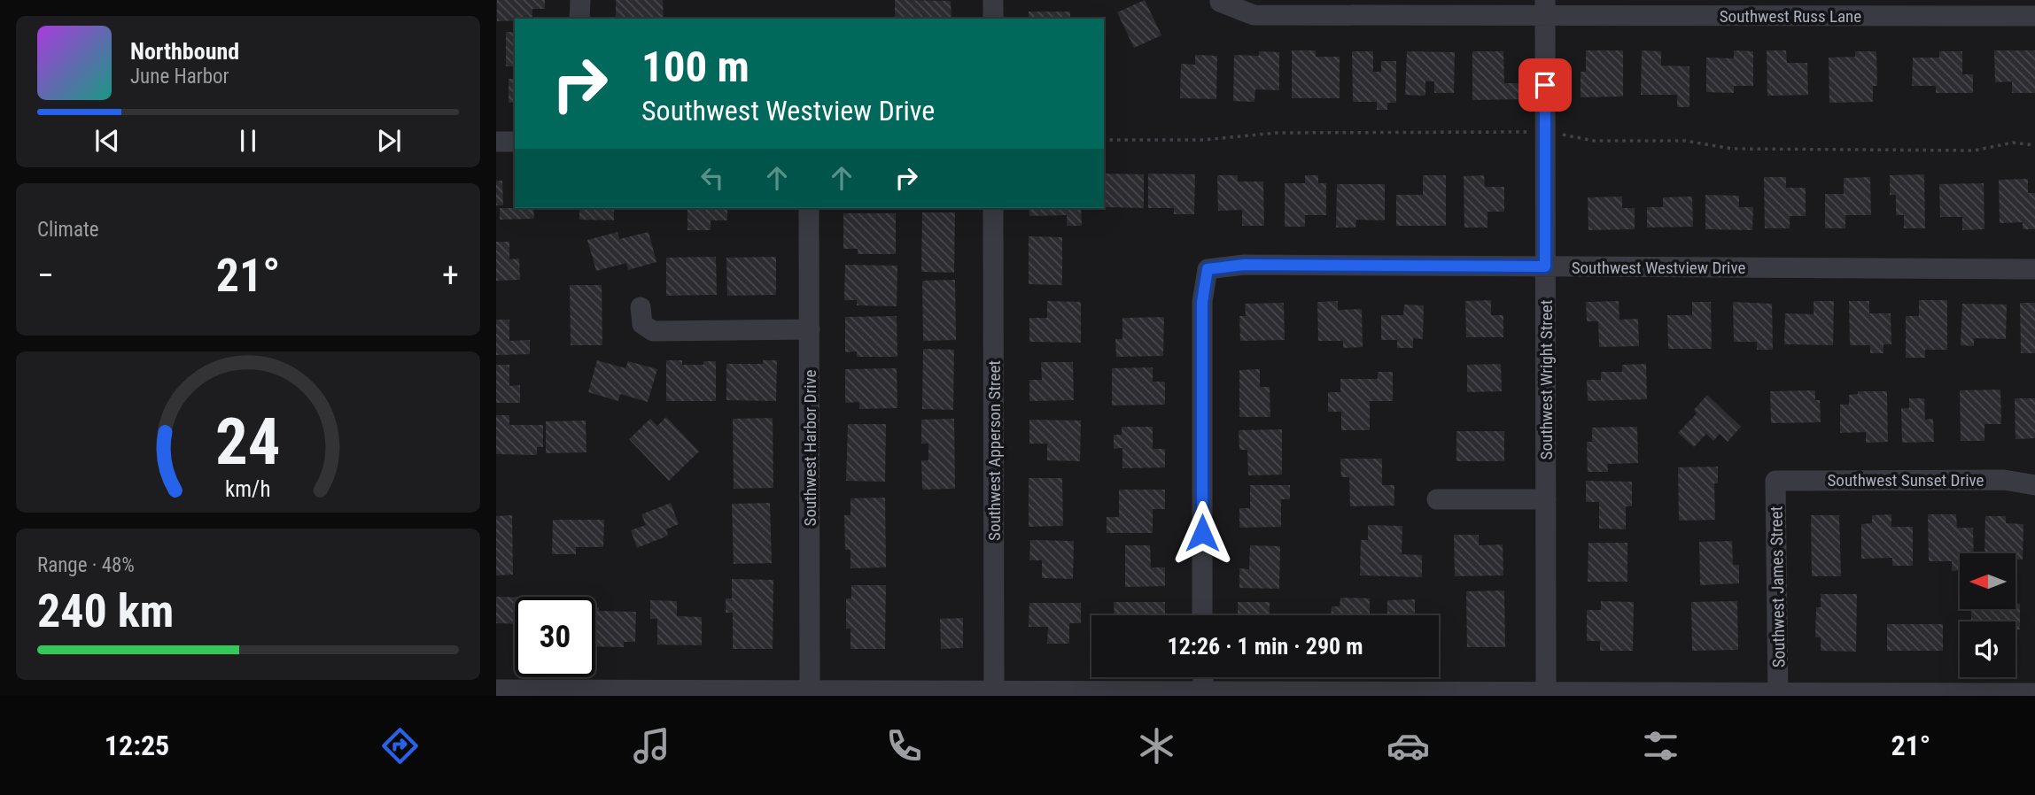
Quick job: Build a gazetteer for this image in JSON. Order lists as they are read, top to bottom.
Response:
{
  "streets": {
    "street": [
      "Southwest Russ Lane",
      "Southwest Westview Drive",
      "Southwest Wright Street",
      "Southwest Harbor Drive",
      "Southwest Apperson Street",
      "Southwest Sunset Drive",
      "Southwest James Street"
    ]
  },
  "crossings": [
    ["Southwest Russ Lane", "Southwest Wright Street"],
    ["Southwest Westview Drive", "Southwest Wright Street"],
    ["Southwest Sunset Drive", "Southwest James Street"]
  ],
  "north": "left",
  "page": {
    "turn": ["100 m", "Southwest Westview Drive"],
    "song": ["Northbound", "June Harbor"],
    "tile": [
      "Climate",
      ["Range · 48%", "240 km"]
    ],
    "heat": ["−", "21°", "+"],
    "limit": "30",
    "trip": "12:26 · 1 min · 290 m",
    "tabs": ["12:25", "21°"],
    "gauge": ["24", "km/h"]
  }
}
